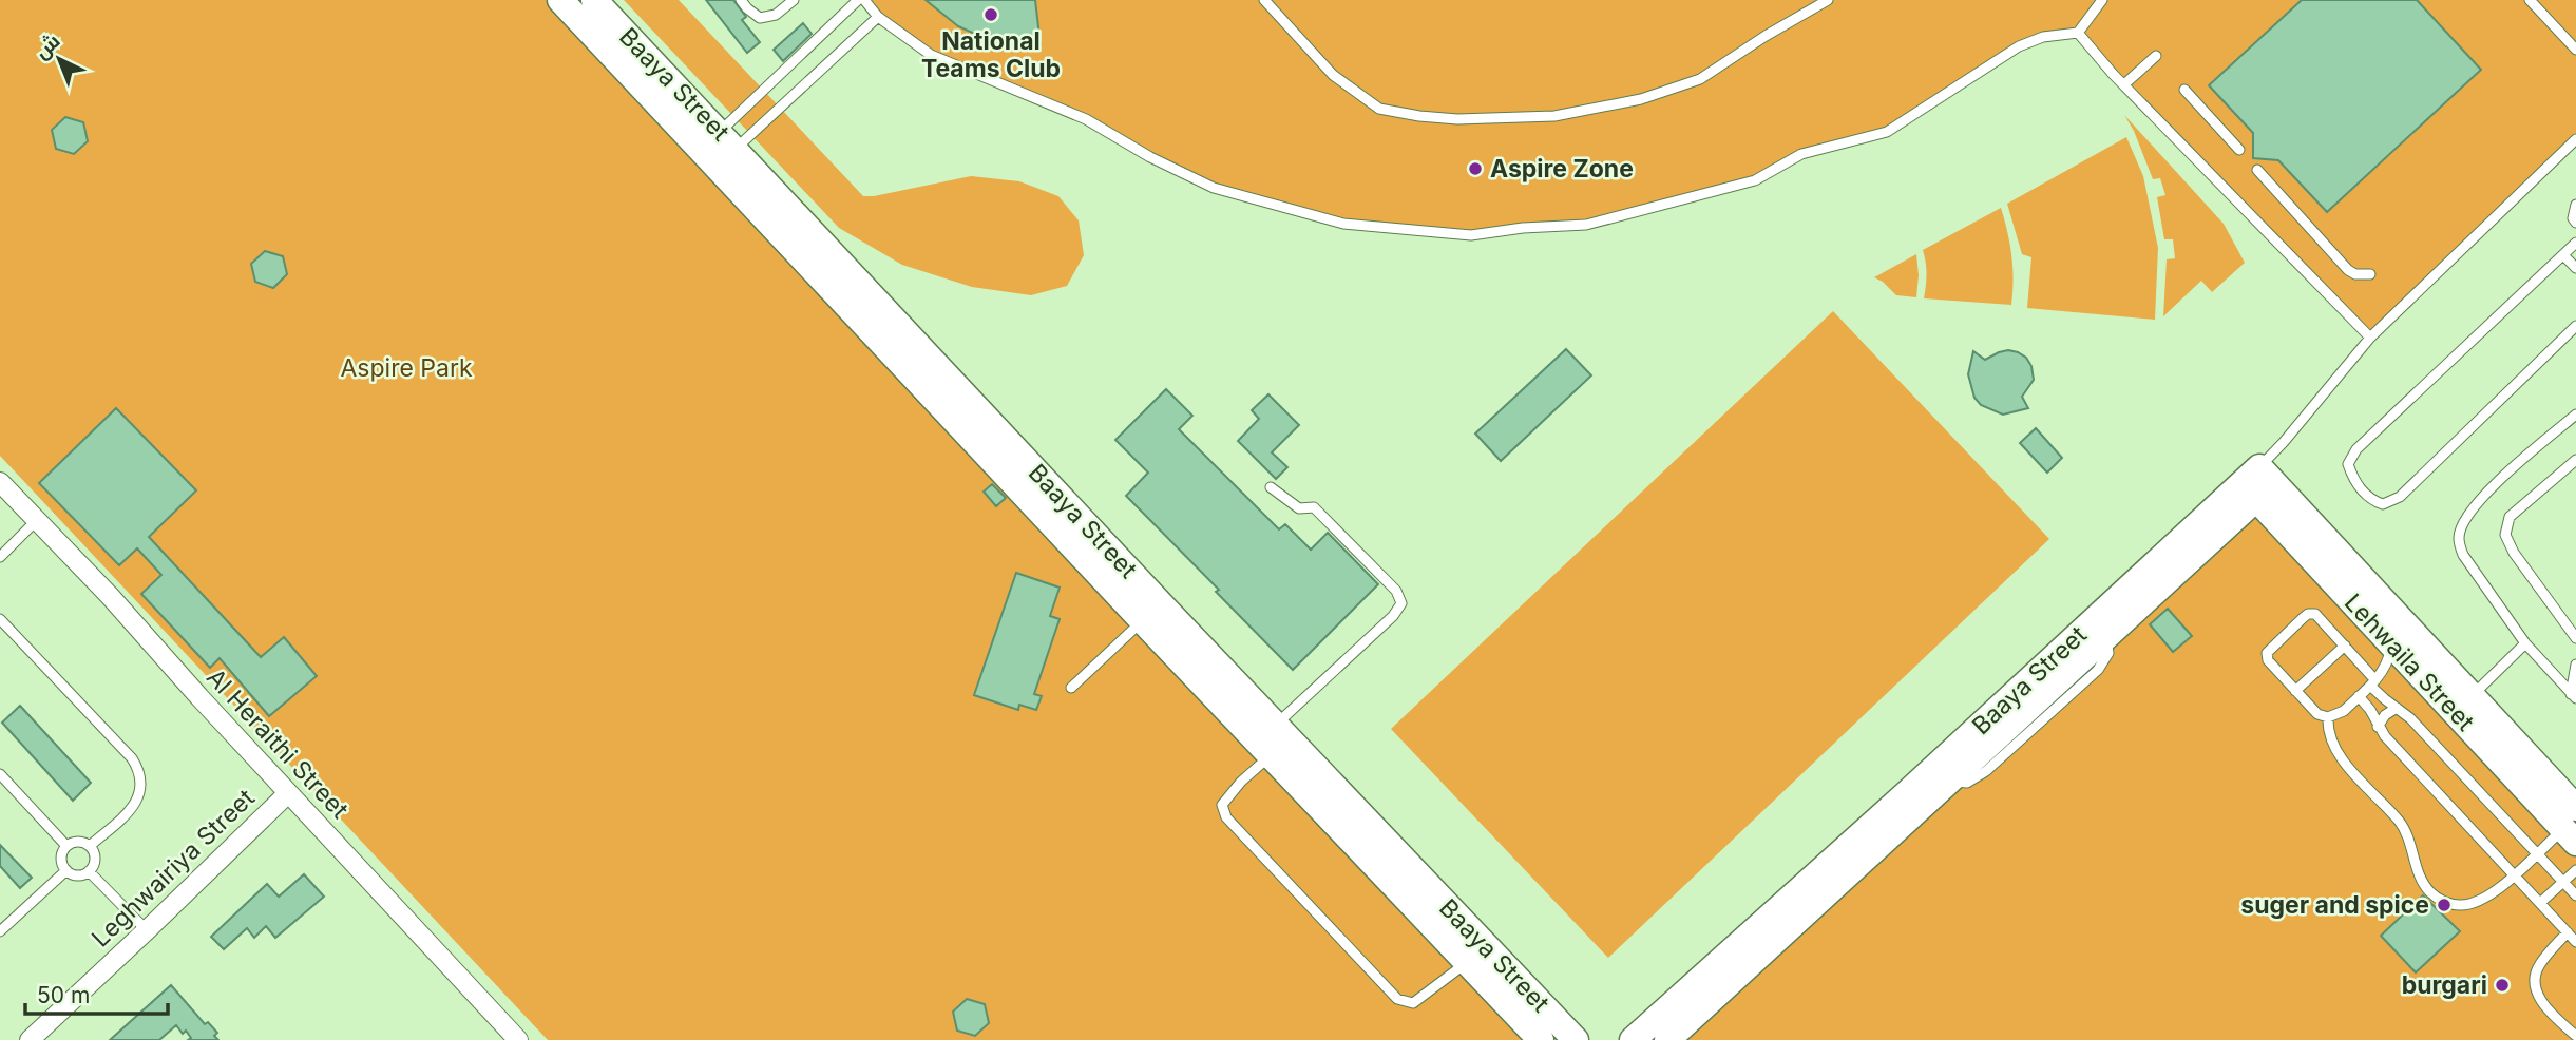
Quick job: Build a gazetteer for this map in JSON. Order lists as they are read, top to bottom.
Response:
{
  "streets": {
    "street": [
      "Baaya Street",
      "Lehwaila Street",
      "Al Heraithi Street",
      "Leghwairiya Street"
    ]
  },
  "crossings": [
    ["Baaya Street", "Lehwaila Street"],
    ["Al Heraithi Street", "Leghwairiya Street"]
  ],
  "parks": ["Aspire Park"],
  "places": [
    "National Teams Club",
    "Aspire Zone",
    "suger and spice",
    "burgari"
  ],
  "scale_bar": "50 m",
  "north": "top left"
}
